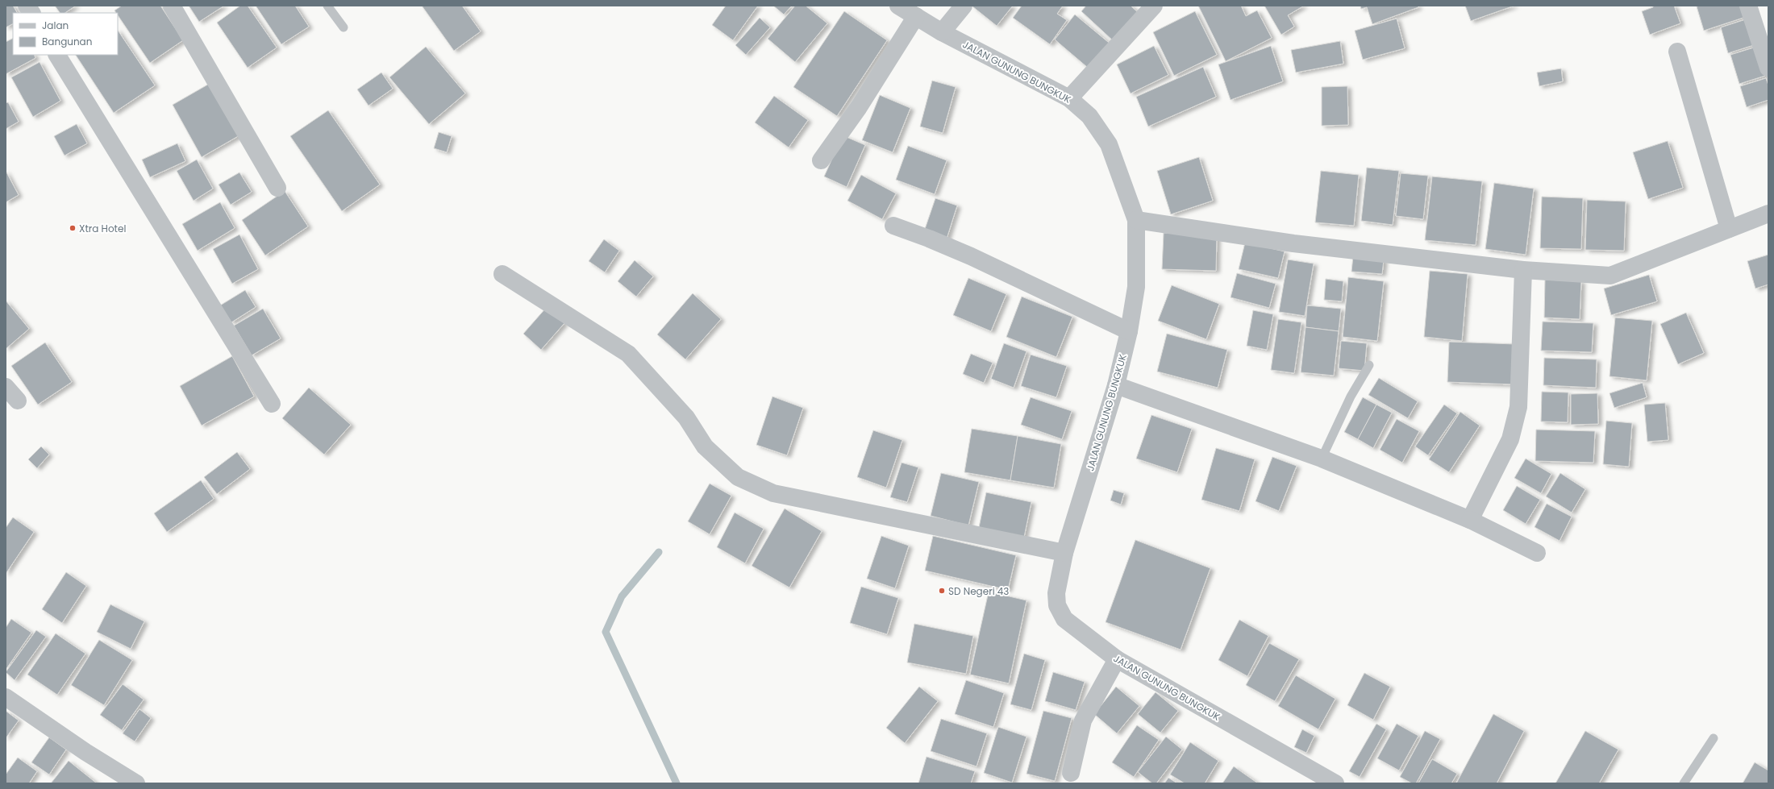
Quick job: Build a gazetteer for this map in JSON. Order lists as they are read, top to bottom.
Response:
{
  "streets": {
    "street": ["JALAN GUNUNG BUNGKUK"]
  },
  "places": ["Xtra Hotel", "SD Negeri 43"],
  "legend": ["Jalan", "Bangunan"]
}
